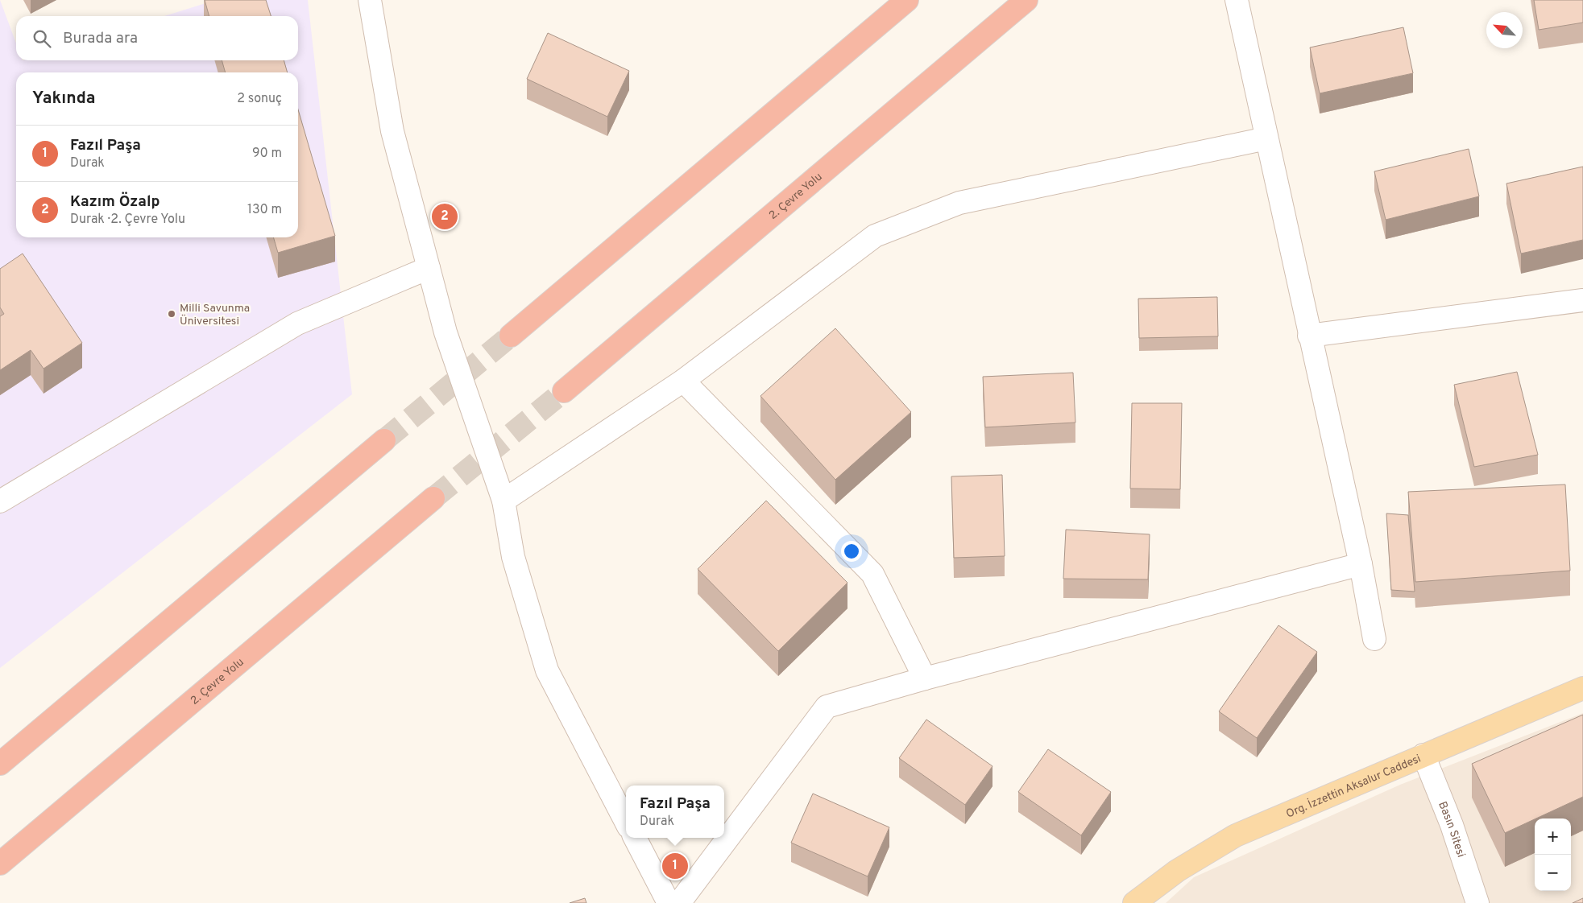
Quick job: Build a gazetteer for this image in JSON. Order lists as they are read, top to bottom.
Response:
{
  "streets": {
    "highway": ["2. Çevre Yolu"],
    "main road": ["Org. İzzettin Aksalur Caddesi"],
    "street": ["Basın Sitesi"]
  },
  "crossings": [
    ["Org. İzzettin Aksalur Caddesi", "Basın Sitesi"]
  ],
  "places": ["Milli Savunma Üniversitesi"],
  "north": "top left",
  "page": {
    "search": "Burada ara",
    "heading": ["Yakında", "2 sonuç"],
    "list": [
      {
        "mark": "1",
        "name": "Fazıl Paşa",
        "note": "Durak",
        "value": "90 m"
      },
      {
        "mark": "2",
        "name": "Kazım Özalp",
        "note": "Durak · 2. Çevre Yolu",
        "value": "130 m"
      }
    ],
    "pins": ["2", "1"],
    "popup": ["Fazıl Paşa", "Durak"],
    "map_buttons": ["+", "−"]
  }
}
